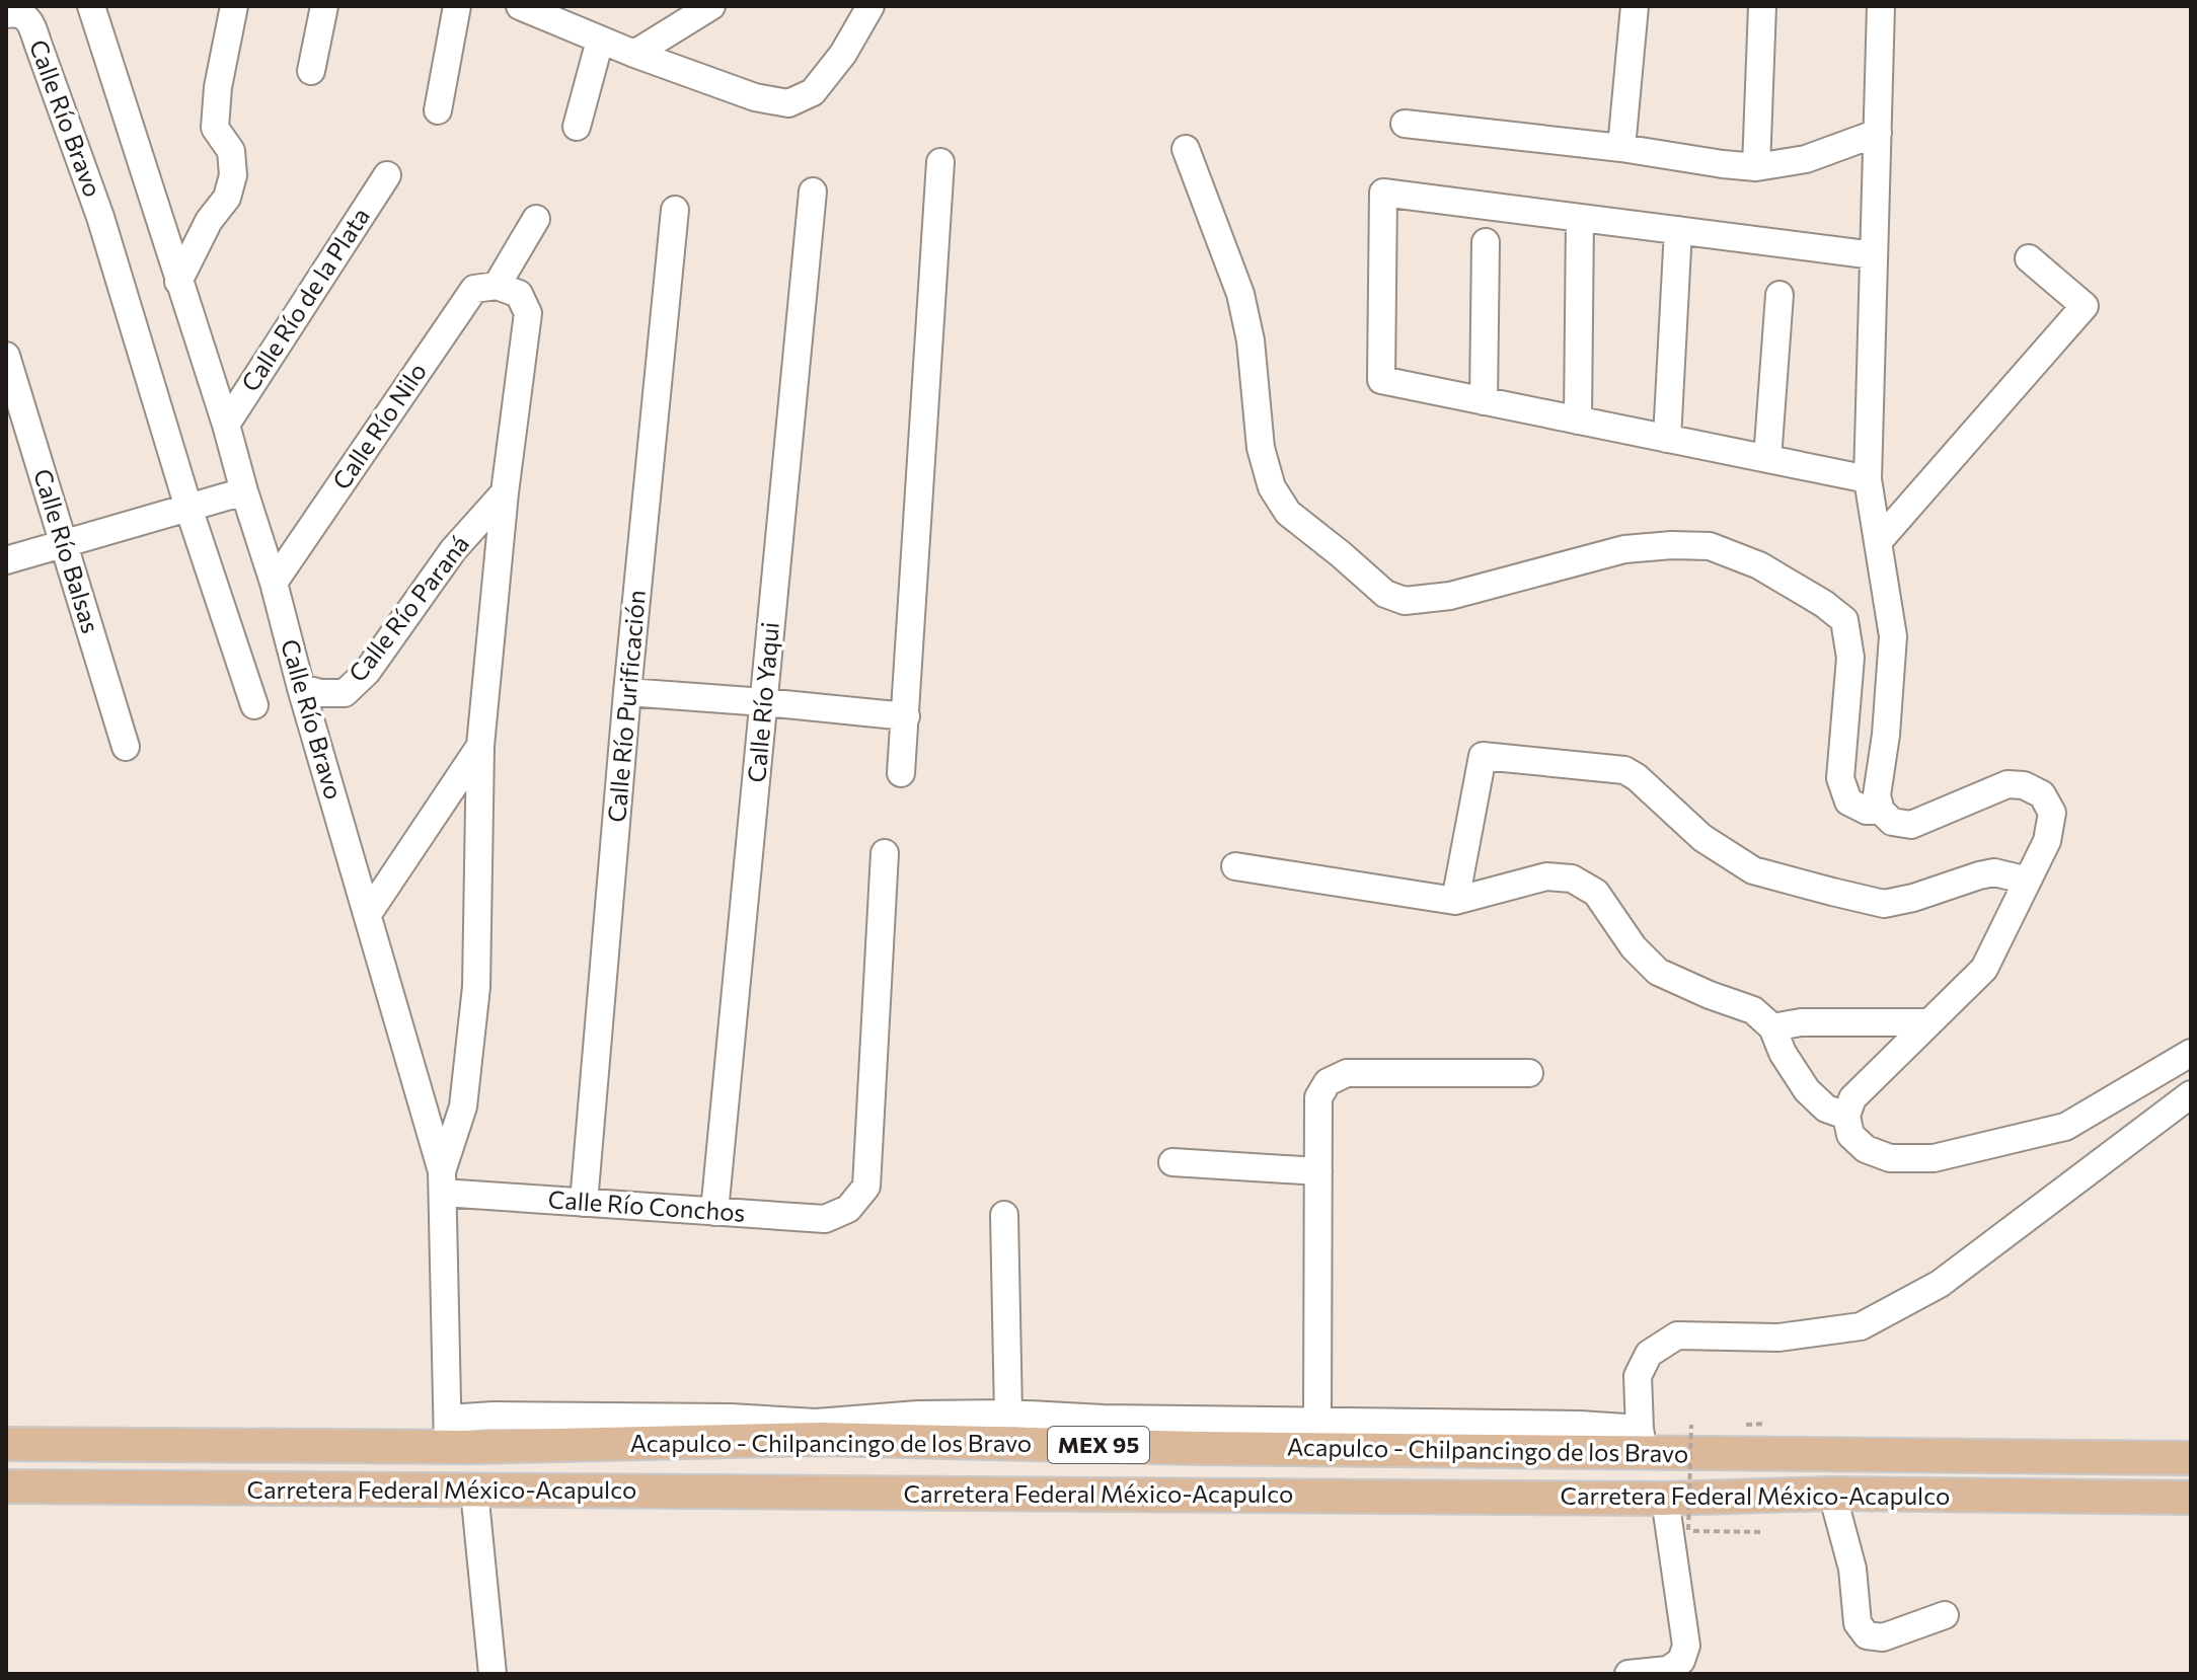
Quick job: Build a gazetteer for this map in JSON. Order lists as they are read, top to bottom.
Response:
{
  "streets": {
    "main road": ["Acapulco - Chilpancingo de los Bravo", "MEX 95", "Carretera Federal México-Acapulco"],
    "street": [
      "Calle Río Bravo",
      "Calle Río de la Plata",
      "Calle Río Nilo",
      "Calle Río Balsas",
      "Calle Río Paraná",
      "Calle Río Yaqui",
      "Calle Río Purificación",
      "Calle Río Conchos"
    ]
  },
  "crossings": [
    ["Calle Río Bravo", "Calle Río de la Plata"],
    ["Calle Río Bravo", "Calle Río Nilo"],
    ["Calle Río Bravo", "Calle Río Paraná"],
    ["Calle Río Bravo", "Calle Río Conchos"],
    ["Calle Río Bravo", "Acapulco - Chilpancingo de los Bravo"],
    ["Calle Río Yaqui", "Calle Río Conchos"],
    ["Calle Río Purificación", "Calle Río Conchos"]
  ]
}
